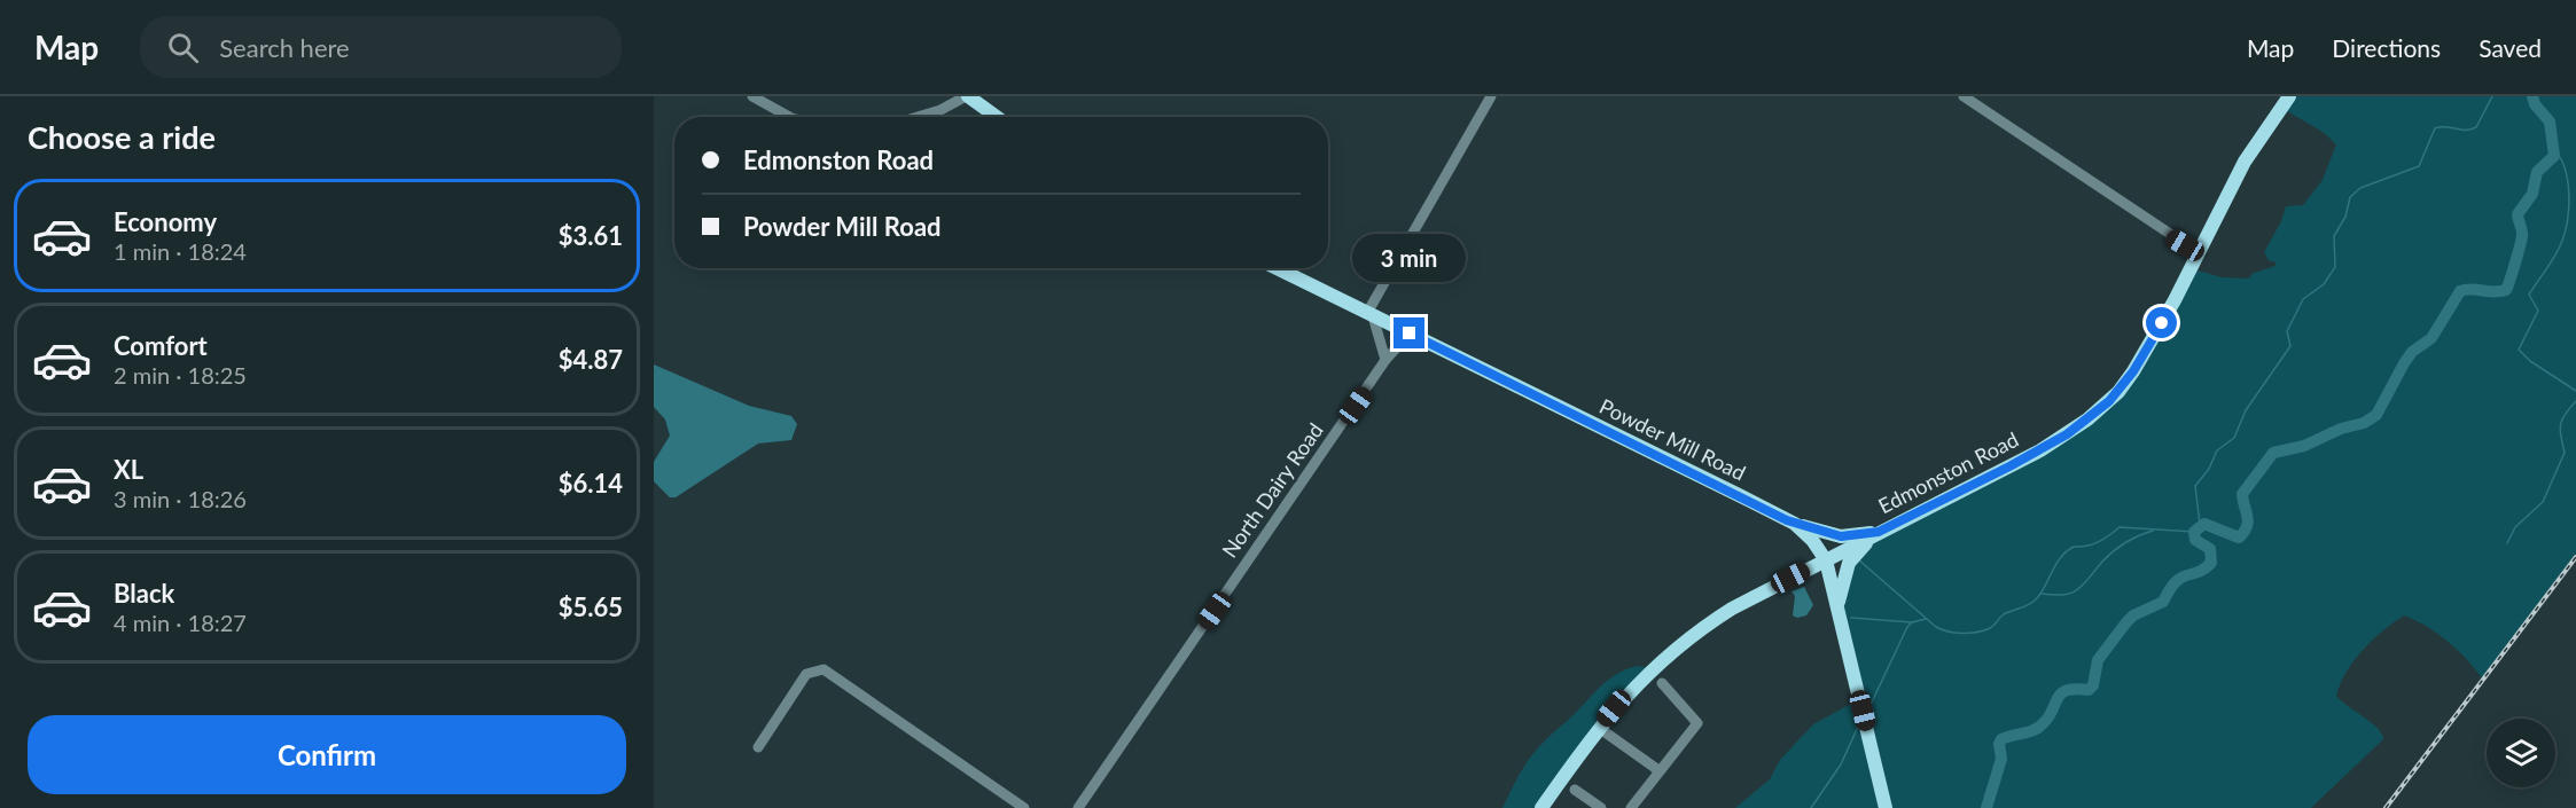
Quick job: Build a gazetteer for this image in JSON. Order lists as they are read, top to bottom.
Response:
{
  "streets": {
    "main road": ["Powder Mill Road", "Edmonston Road"],
    "street": ["North Dairy Road"]
  },
  "crossings": [
    ["Powder Mill Road", "Edmonston Road"],
    ["Powder Mill Road", "North Dairy Road"]
  ],
  "page": {
    "header": "Map",
    "search": "Search here",
    "nav": ["Map", "Directions", "Saved"],
    "heading": "Choose a ride",
    "banner": ["Edmonston Road", "Powder Mill Road"],
    "list": [
      {
        "name": "Economy",
        "note": "1 min · 18:24",
        "value": "$3.61"
      },
      {
        "name": "Comfort",
        "note": "2 min · 18:25",
        "value": "$4.87"
      },
      {
        "name": "XL",
        "note": "3 min · 18:26",
        "value": "$6.14"
      },
      {
        "name": "Black",
        "note": "4 min · 18:27",
        "value": "$5.65"
      }
    ],
    "bubble": "3 min",
    "buttons": "Confirm"
  }
}
